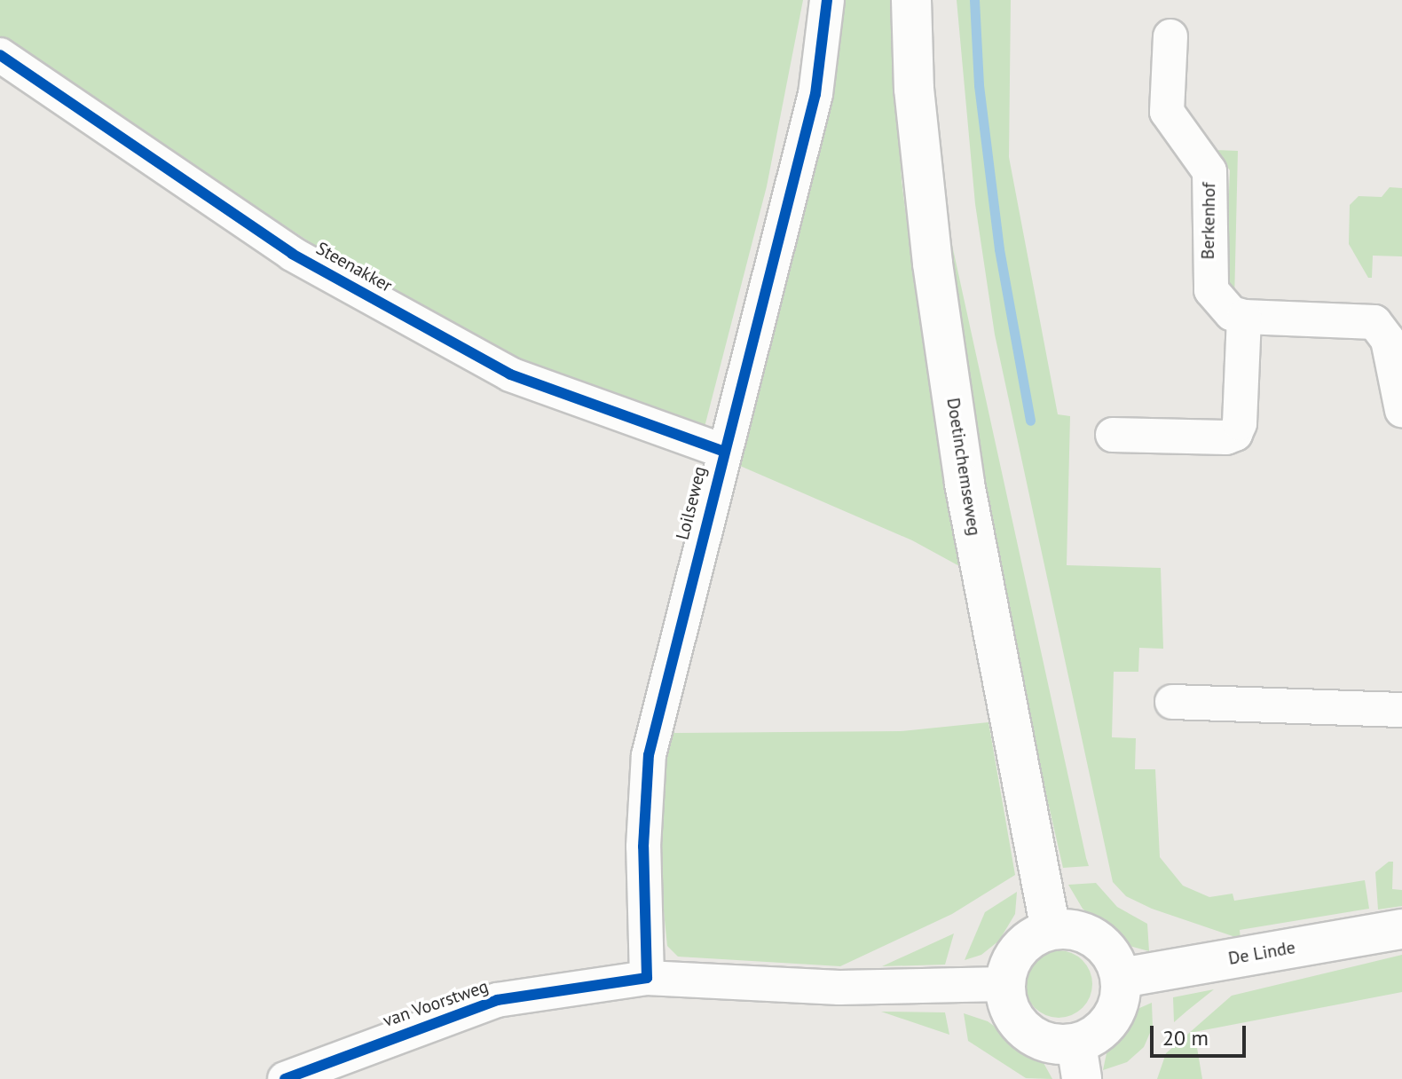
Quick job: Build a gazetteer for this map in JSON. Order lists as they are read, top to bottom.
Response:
{
  "streets": {
    "main road": ["Doetinchemseweg", "De Linde"],
    "street": [
      "Berkenhof",
      "Steenakker",
      "Loilseweg",
      "van Voorstweg"
    ]
  },
  "crossings": [
    ["Steenakker", "Loilseweg"],
    ["Doetinchemseweg", "De Linde"],
    ["Doetinchemseweg", "van Voorstweg"],
    ["Loilseweg", "van Voorstweg"],
    ["De Linde", "van Voorstweg"]
  ],
  "scale_bar": "20 m"
}
